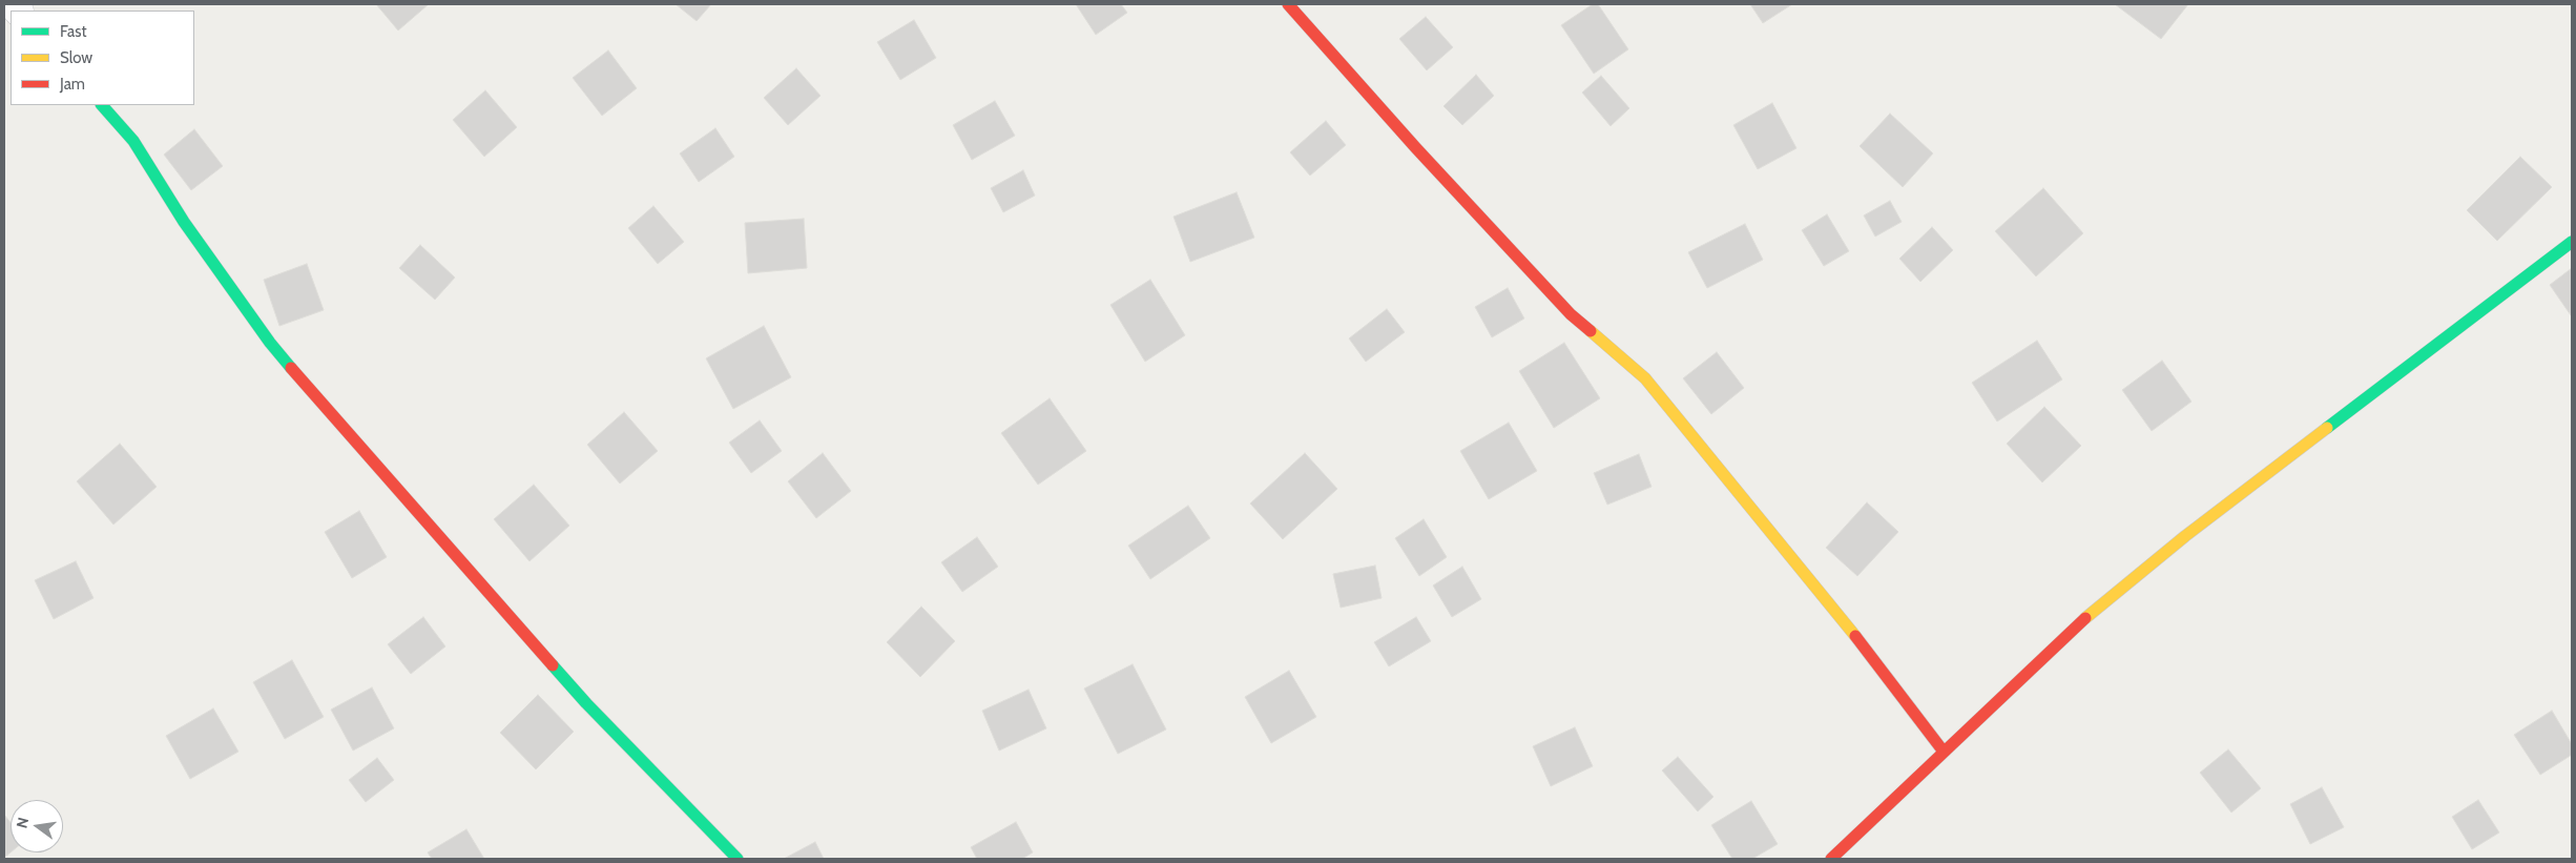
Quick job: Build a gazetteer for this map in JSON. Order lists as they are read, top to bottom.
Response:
{
  "legend": ["Fast", "Slow", "Jam"],
  "north": "left"
}
